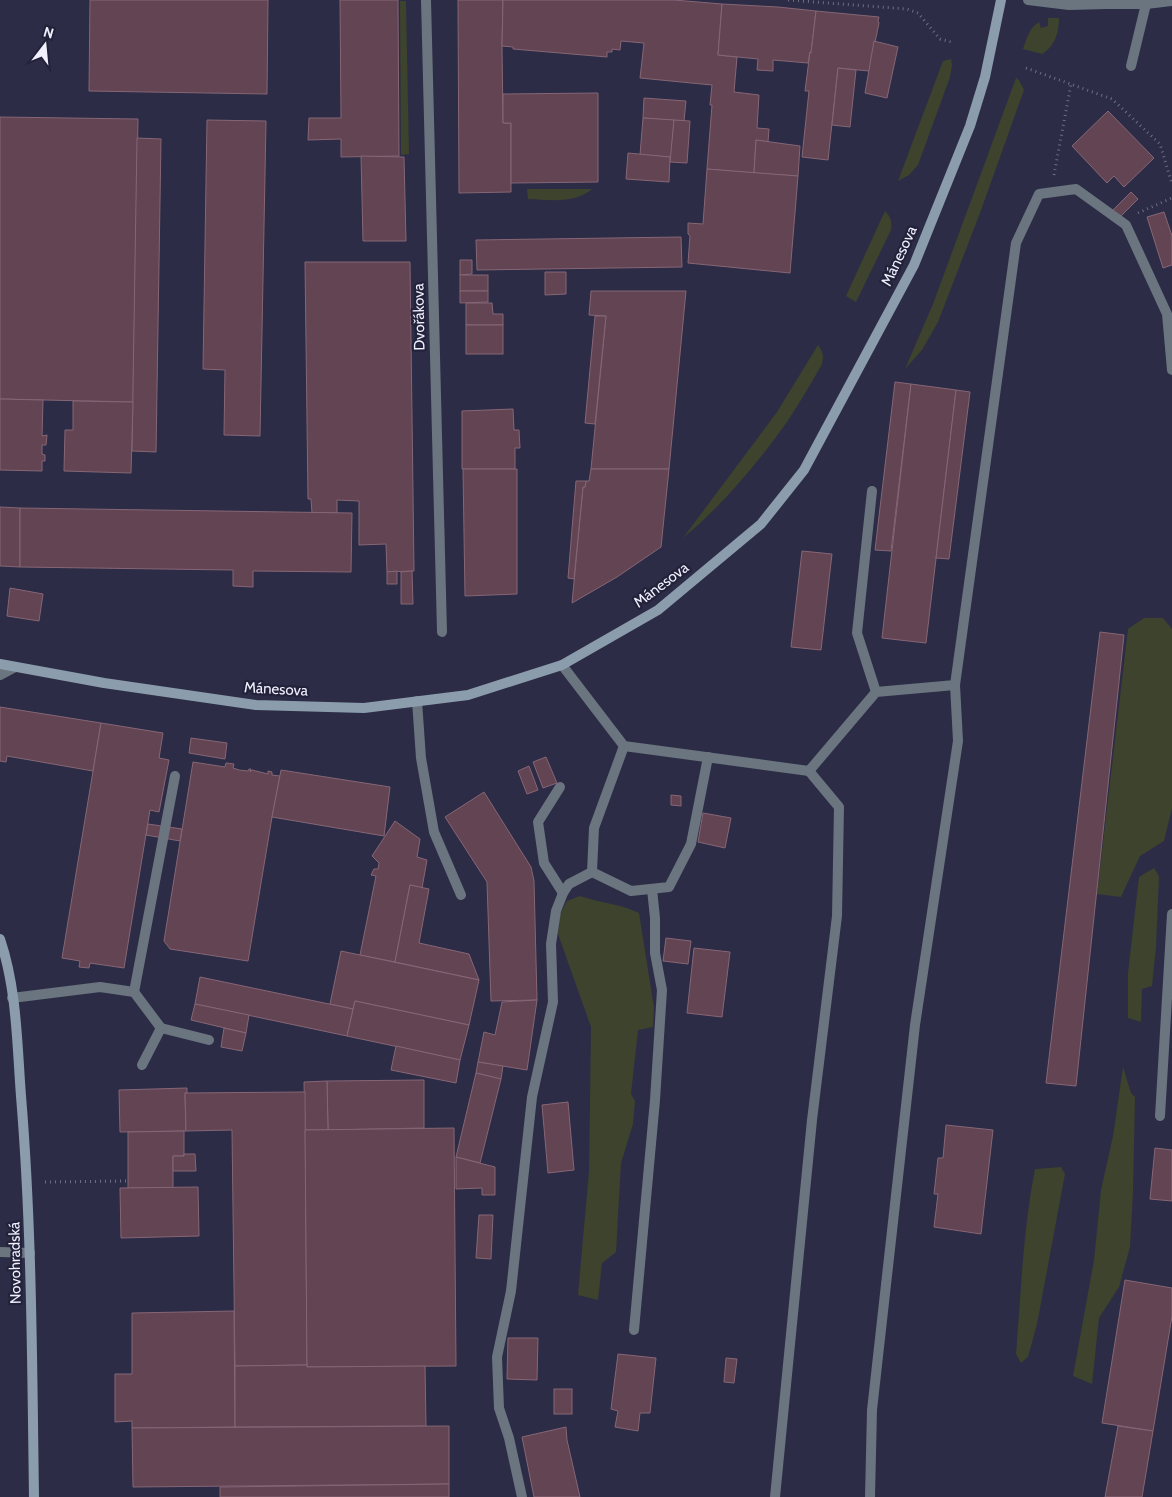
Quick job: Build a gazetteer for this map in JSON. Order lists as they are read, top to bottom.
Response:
{
  "streets": {
    "main road": ["Mánesova", "Novohradská"],
    "street": ["Dvořákova"]
  },
  "north": "top"
}
